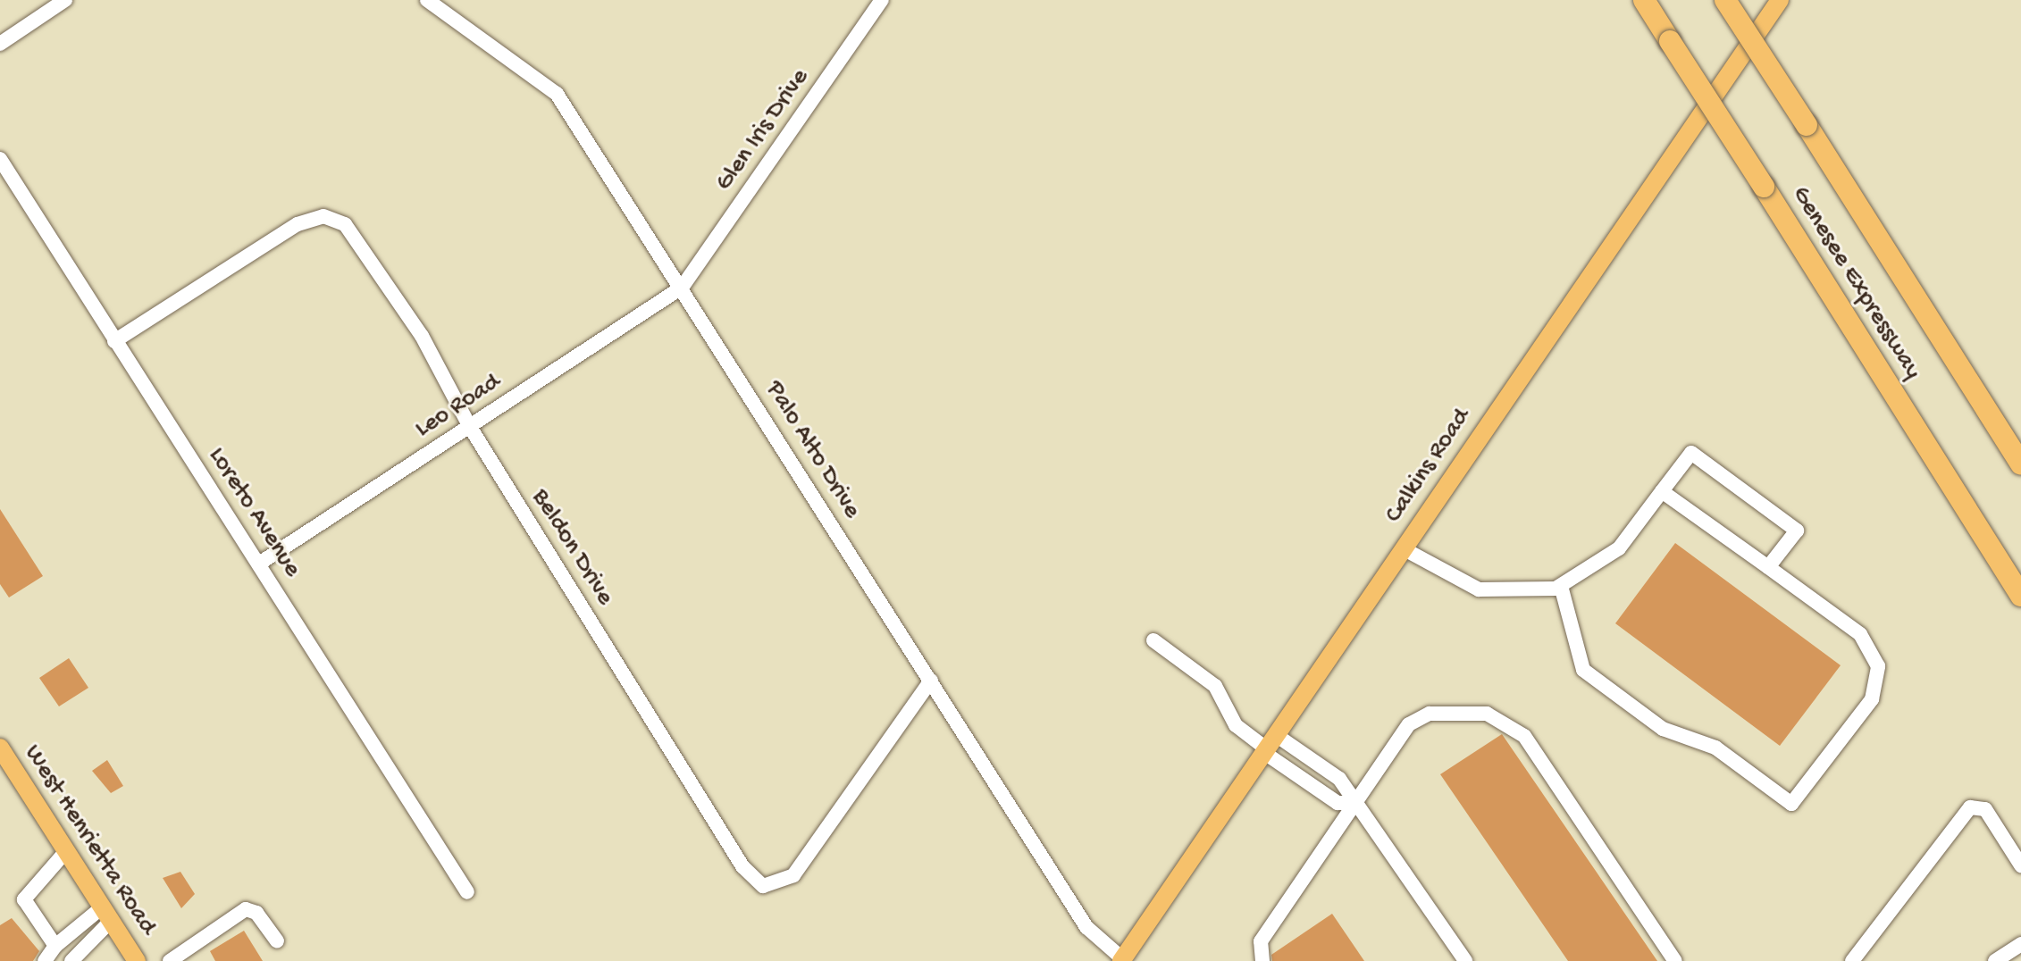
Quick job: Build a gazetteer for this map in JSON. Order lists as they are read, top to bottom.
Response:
{
  "streets": {
    "highway": ["Genesee Expressway"],
    "main road": ["Calkins Road", "West Henrietta Road"],
    "street": [
      "Glen Iris Drive",
      "Leo Road",
      "Palo Alto Drive",
      "Loreto Avenue",
      "Beldon Drive"
    ]
  },
  "crossings": [
    ["Glen Iris Drive", "Leo Road"],
    ["Glen Iris Drive", "Palo Alto Drive"],
    ["Leo Road", "Palo Alto Drive"],
    ["Leo Road", "Loreto Avenue"],
    ["Leo Road", "Beldon Drive"],
    ["Palo Alto Drive", "Calkins Road"],
    ["Palo Alto Drive", "Beldon Drive"],
    ["Loreto Avenue", "Beldon Drive"]
  ]
}
